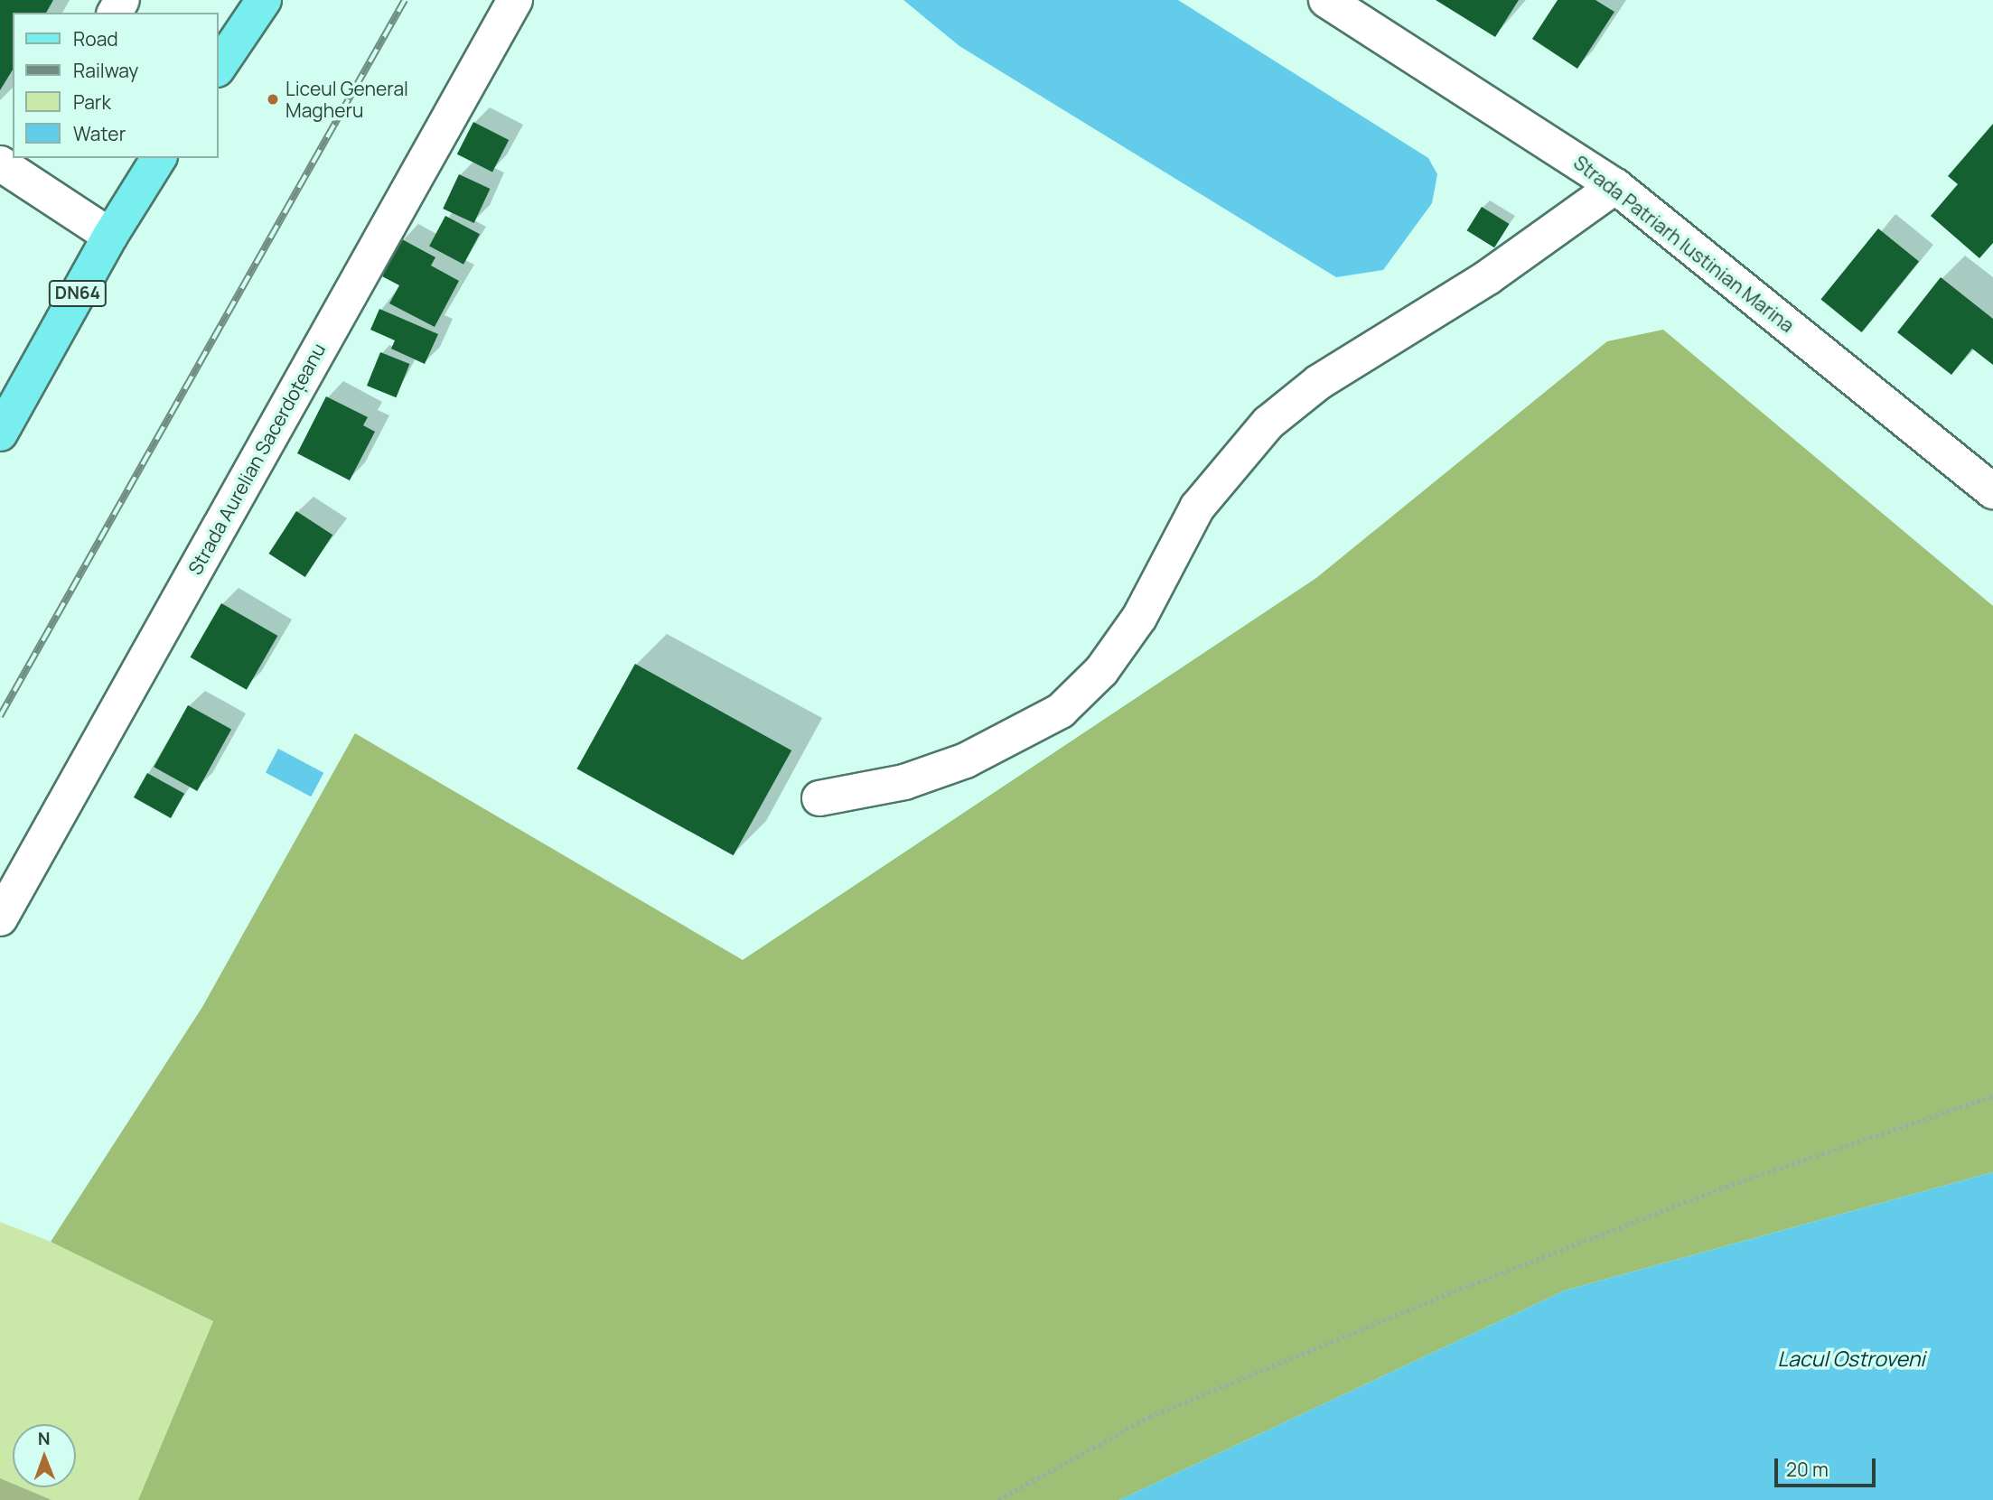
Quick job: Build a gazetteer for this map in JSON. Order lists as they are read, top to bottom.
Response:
{
  "streets": {
    "main road": ["DN64"],
    "street": ["Strada Patriarh Iustinian Marina", "Strada Aurelian Sacerdoțeanu"]
  },
  "water": ["Lacul Ostroveni"],
  "places": ["Liceul General Magheru"],
  "legend": [
    "Road",
    "Railway",
    "Park",
    "Water"
  ],
  "scale_bar": "20 m",
  "north": "top"
}
